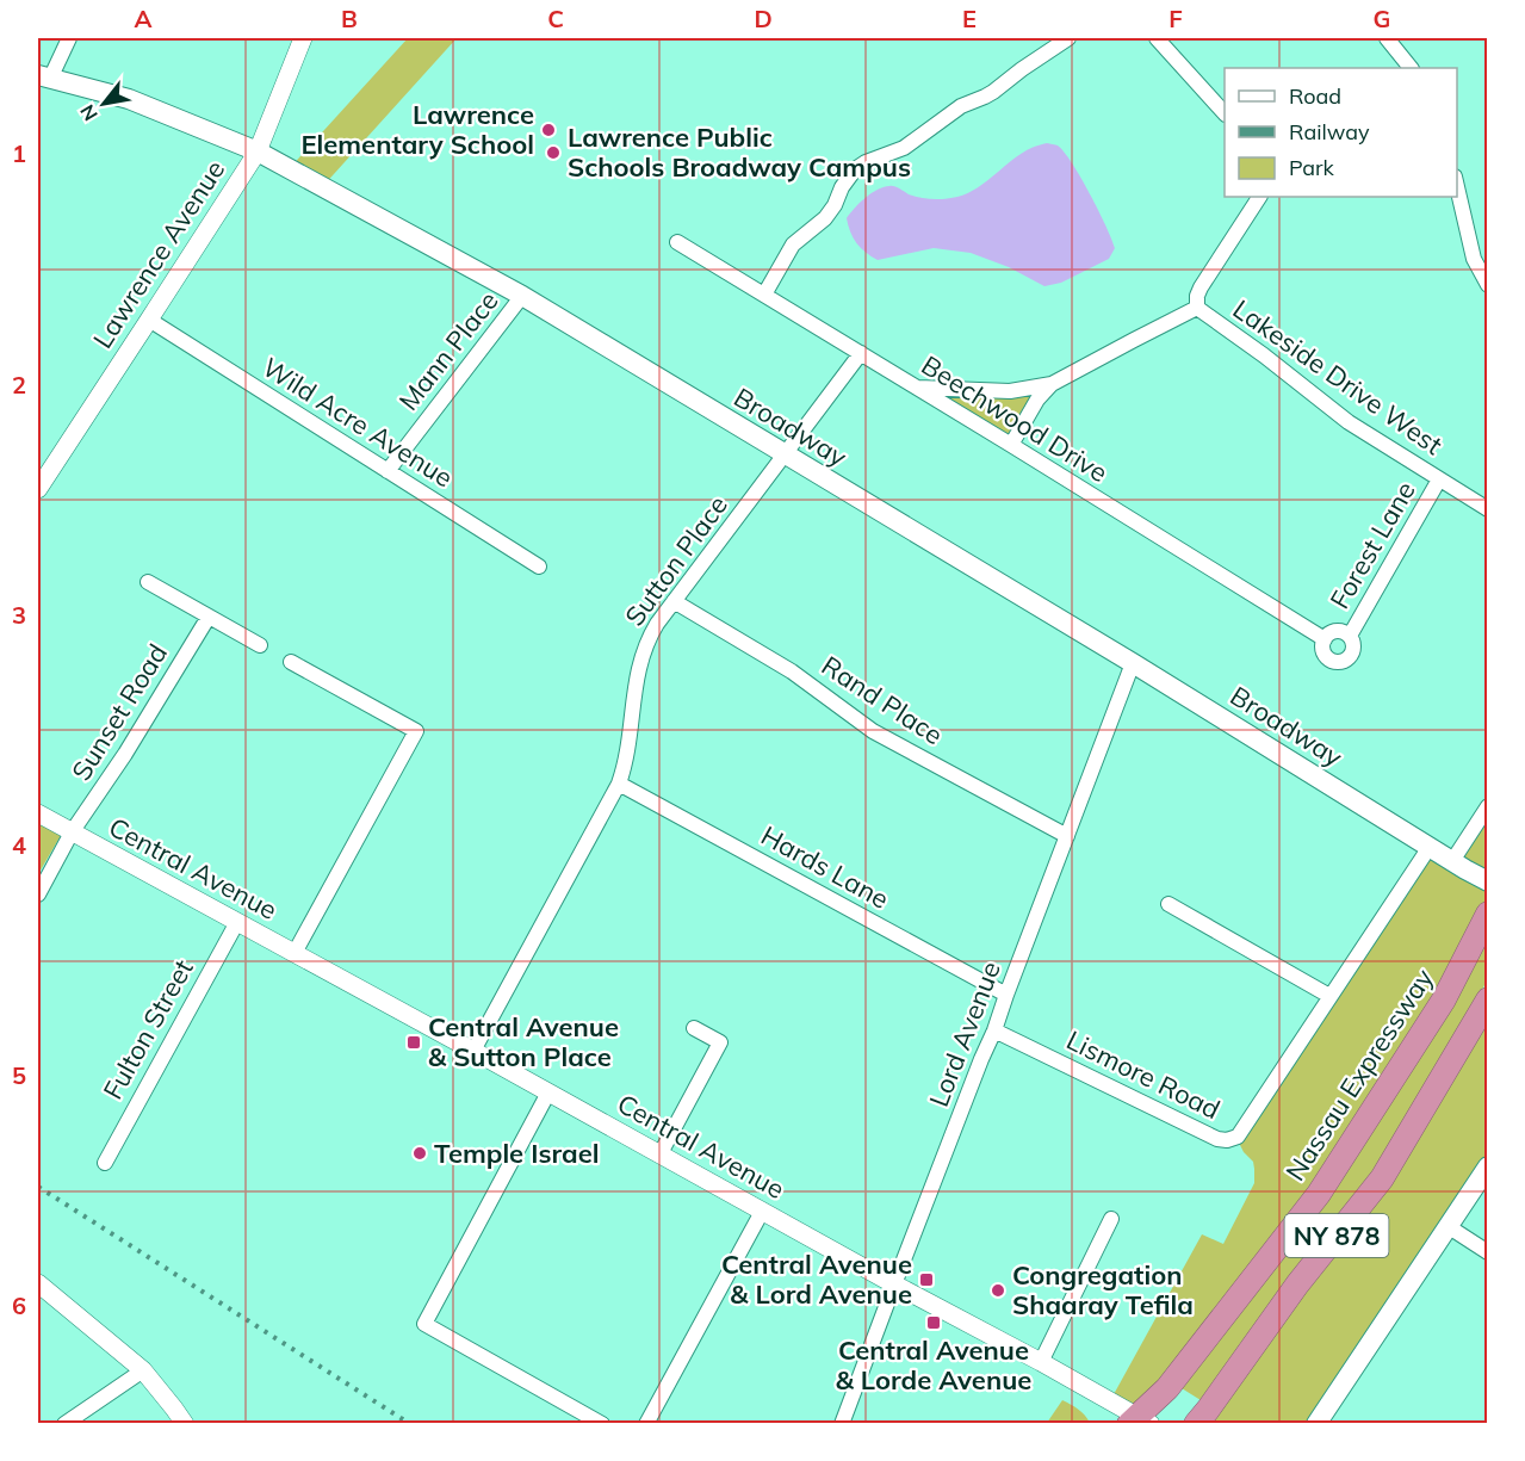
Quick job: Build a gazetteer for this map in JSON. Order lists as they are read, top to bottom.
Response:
{
  "streets": {
    "highway": ["Nassau Expressway", "NY 878"],
    "main road": ["Broadway"],
    "street": [
      "Lawrence Avenue",
      "Mann Place",
      "Lakeside Drive West",
      "Beechwood Drive",
      "Wild Acre Avenue",
      "Forest Lane",
      "Sutton Place",
      "Rand Place",
      "Sunset Road",
      "Hards Lane",
      "Central Avenue",
      "Fulton Street",
      "Lord Avenue",
      "Lismore Road"
    ]
  },
  "crossings": [
    ["Lawrence Avenue", "Wild Acre Avenue"],
    ["Lawrence Avenue", "Broadway"],
    ["Mann Place", "Wild Acre Avenue"],
    ["Mann Place", "Broadway"],
    ["Lakeside Drive West", "Forest Lane"],
    ["Beechwood Drive", "Forest Lane"],
    ["Beechwood Drive", "Sutton Place"],
    ["Broadway", "Sutton Place"],
    ["Broadway", "Lord Avenue"],
    ["Broadway", "Lismore Road"],
    ["Sutton Place", "Rand Place"],
    ["Sutton Place", "Hards Lane"],
    ["Sutton Place", "Central Avenue"],
    ["Rand Place", "Lord Avenue"],
    ["Sunset Road", "Central Avenue"],
    ["Hards Lane", "Lord Avenue"],
    ["Central Avenue", "Fulton Street"],
    ["Central Avenue", "Lord Avenue"],
    ["Central Avenue", "Nassau Expressway"],
    ["Lord Avenue", "Lismore Road"]
  ],
  "places": {
    "other": [
      "Lawrence Elementary School",
      "Lawrence Public Schools Broadway Campus",
      "Temple Israel",
      "Congregation Shaaray Tefila"
    ],
    "transit": ["Central Avenue & Sutton Place", "Central Avenue & Lord Avenue", "Central Avenue & Lorde Avenue"]
  },
  "legend": ["Road", "Railway", "Park"],
  "north": "bottom left",
  "grid": {
    "columns": [
      "A",
      "B",
      "C",
      "D",
      "E",
      "F",
      "G"
    ],
    "rows": [
      "1",
      "2",
      "3",
      "4",
      "5",
      "6"
    ]
  }
}
